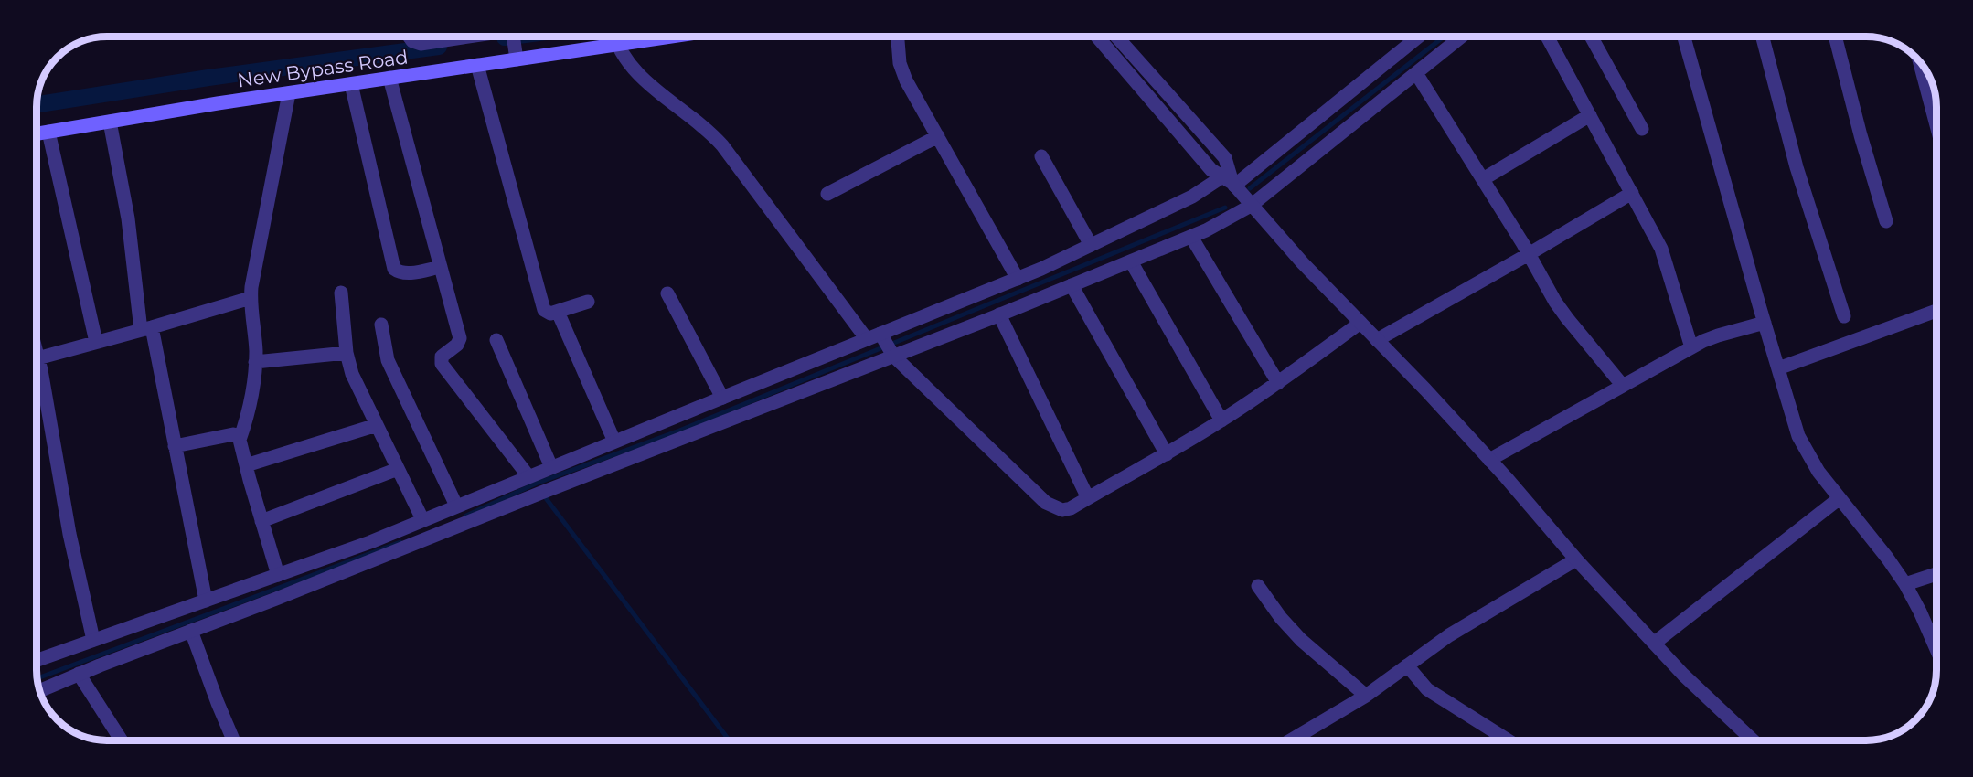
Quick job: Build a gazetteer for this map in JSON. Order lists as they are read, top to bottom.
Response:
{
  "streets": {
    "main road": ["New Bypass Road"]
  }
}
